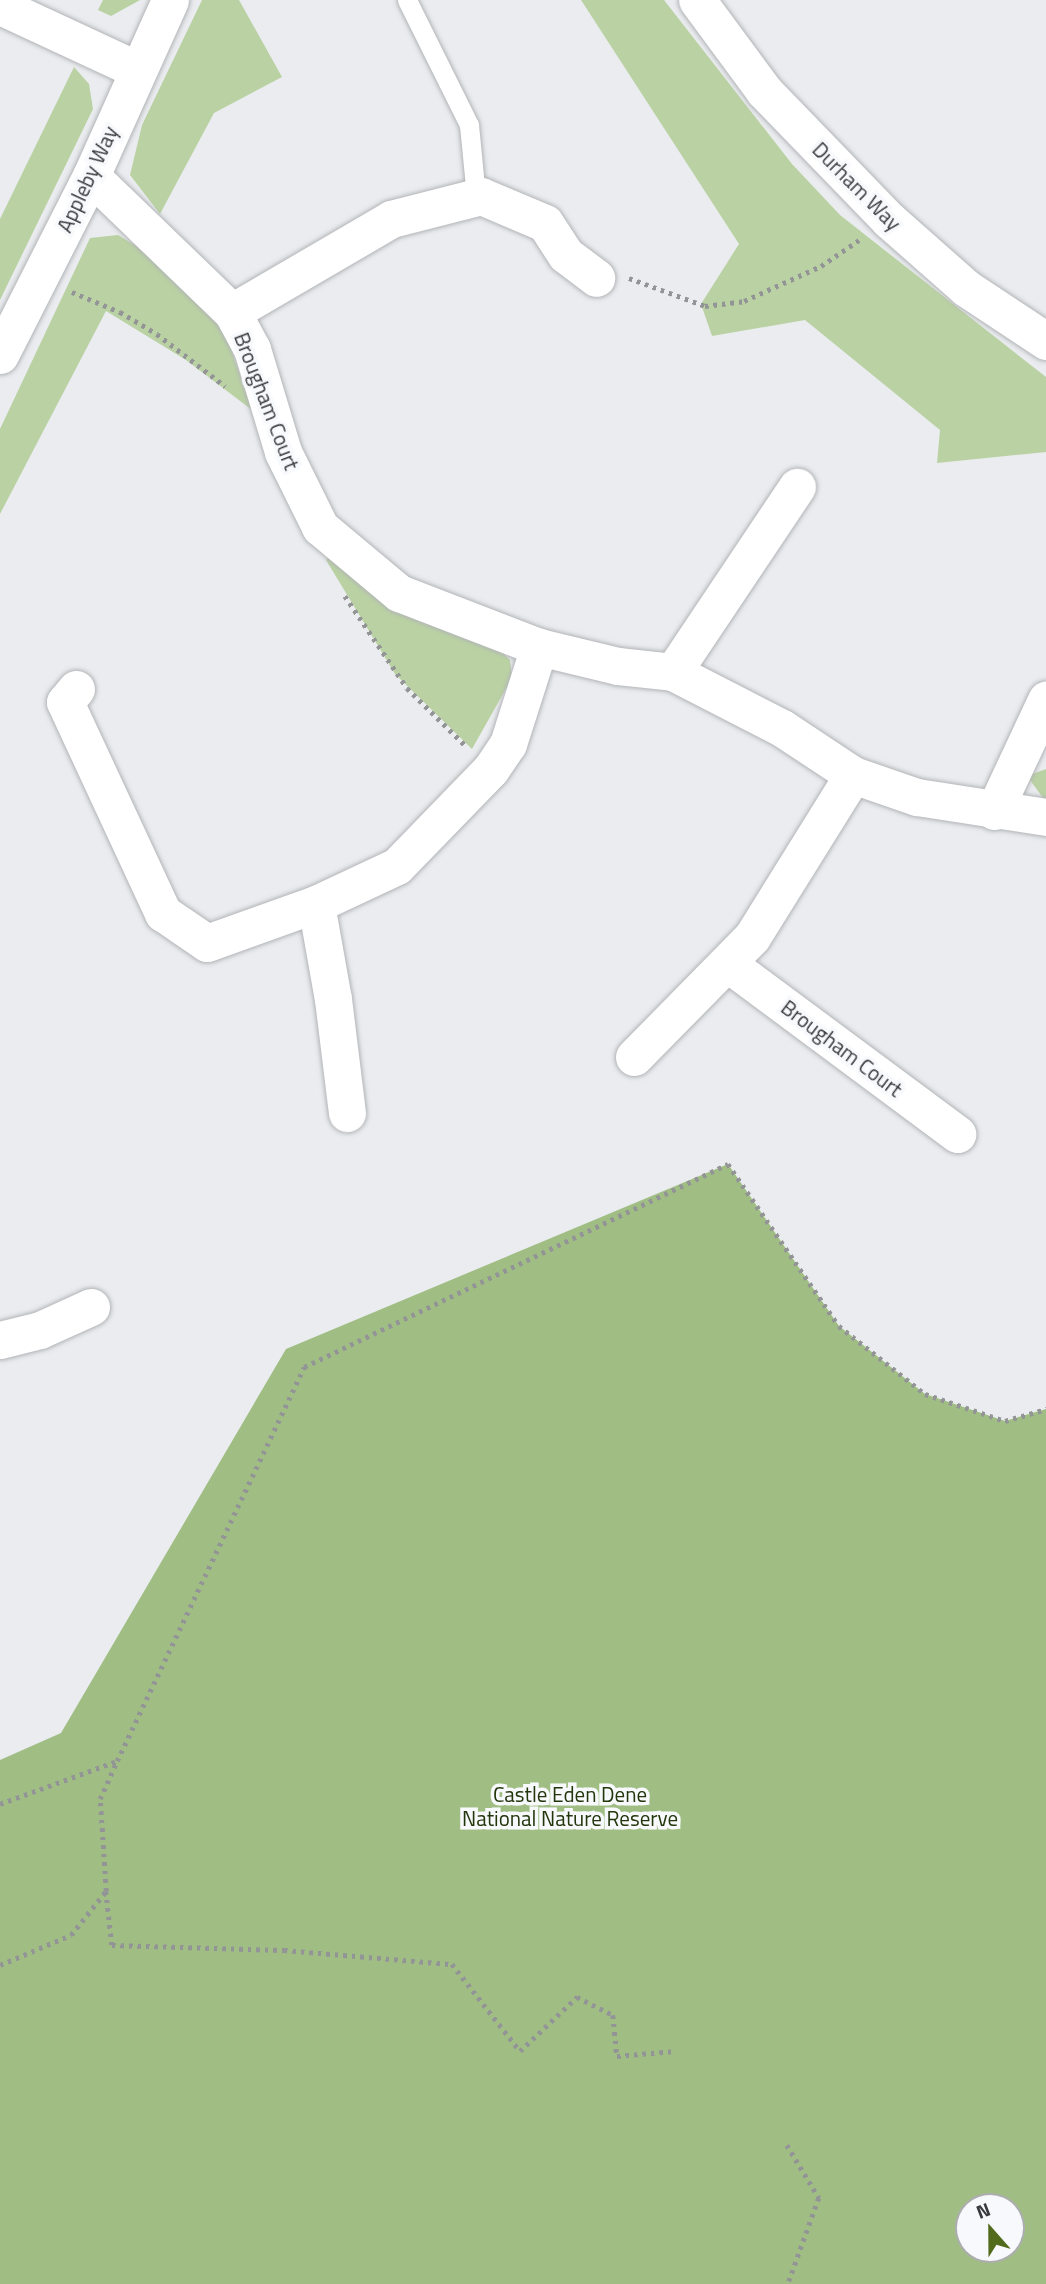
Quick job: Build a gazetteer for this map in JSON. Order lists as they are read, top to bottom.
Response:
{
  "streets": {
    "street": ["Appleby Way", "Durham Way", "Brougham Court"]
  },
  "crossings": [
    ["Appleby Way", "Brougham Court"]
  ],
  "parks": ["Castle Eden Dene National Nature Reserve"],
  "north": "top"
}
